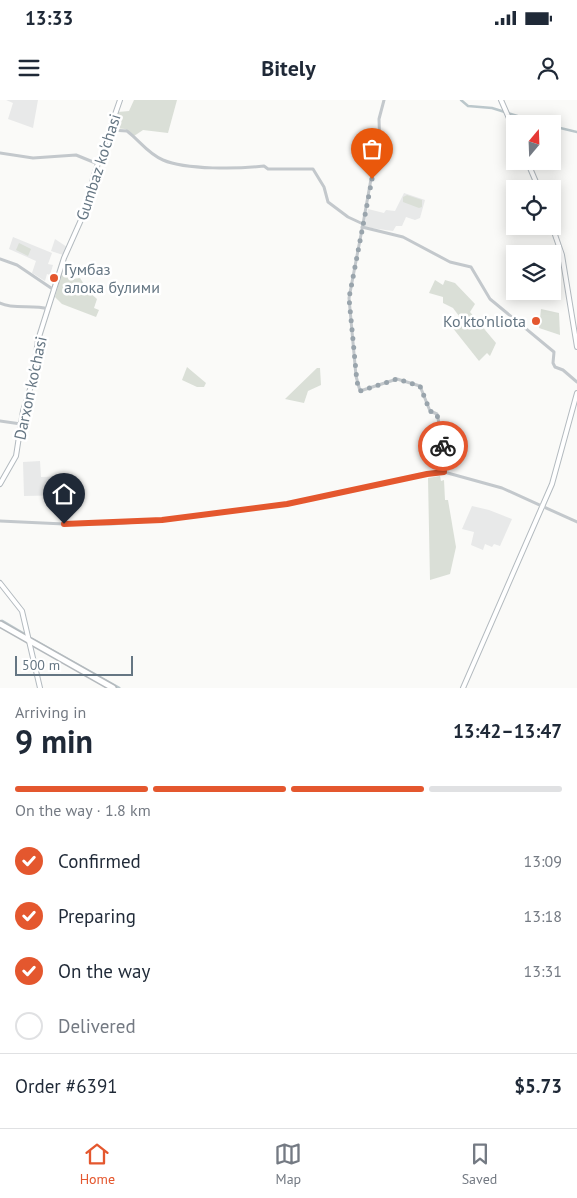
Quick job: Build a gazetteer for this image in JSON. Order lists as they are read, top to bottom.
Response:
{
  "streets": {
    "main road": ["Gumbaz ko'chasi", "Darxon ko'chasi"]
  },
  "crossings": [
    ["Gumbaz ko'chasi", "Darxon ko'chasi"]
  ],
  "places": ["Гумбаз алока булими", "Ko'kto'nliota"],
  "scale_bar": "500 m",
  "north": "top",
  "page": {
    "status": "13:33",
    "header": "Bitely",
    "scale": "500 m",
    "heading": ["9 min", "Arriving in", "13:42–13:47"],
    "panel": ["Order #6391", "$5.73"],
    "bar": "On the way · 1.8 km",
    "list": [
      ["Confirmed", "13:09"],
      ["Preparing", "13:18"],
      ["On the way", "13:31"],
      "Delivered"
    ],
    "tabs": ["Home", "Map", "Saved"]
  }
}
